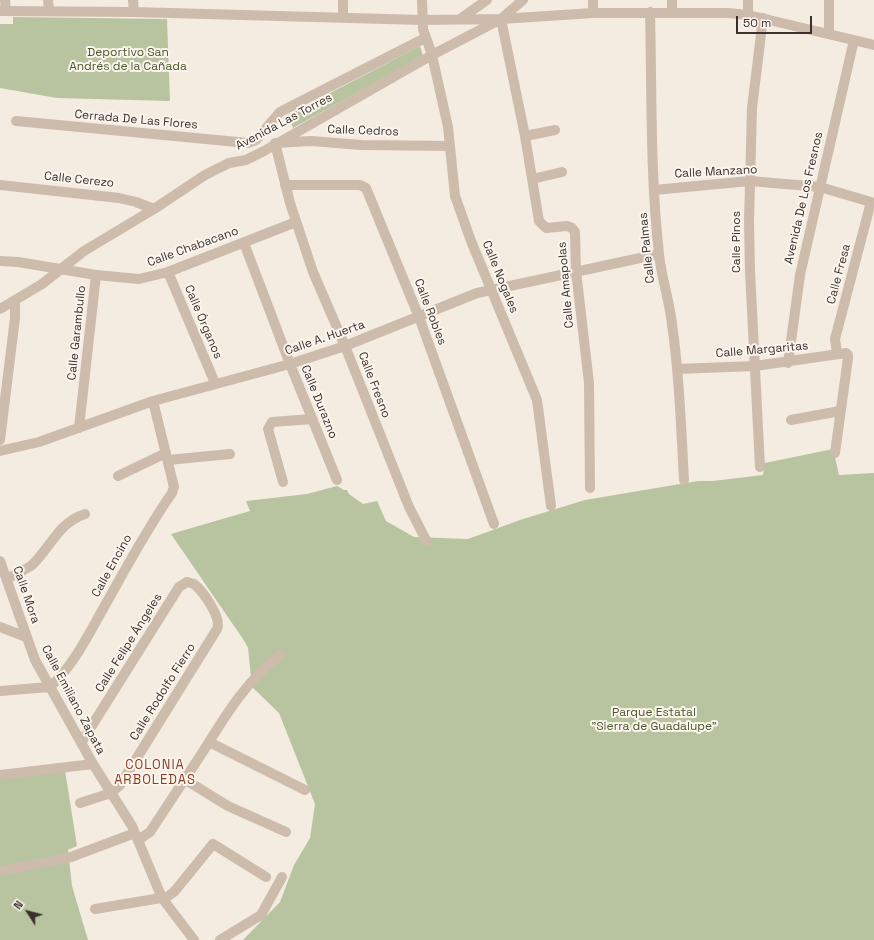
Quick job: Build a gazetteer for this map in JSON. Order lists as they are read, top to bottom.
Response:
{
  "streets": {
    "street": [
      "Cerrada De Las Flores",
      "Avenida Las Torres",
      "Calle Cedros",
      "Calle Manzano",
      "Calle Cerezo",
      "Avenida De Los Fresnos",
      "Calle Pinos",
      "Calle Chabacano",
      "Calle Palmas",
      "Calle Fresa",
      "Calle Nogales",
      "Calle Amapolas",
      "Calle Robles",
      "Calle Órganos",
      "Calle Garambullo",
      "Calle A. Huerta",
      "Calle Margaritas",
      "Calle Fresno",
      "Calle Durazno",
      "Calle Encino",
      "Calle Mora",
      "Calle Felipe Ángeles",
      "Calle Rodolfo Fierro",
      "Calle Emiliano Zapata"
    ]
  },
  "crossings": [
    ["Cerrada De Las Flores", "Avenida Las Torres"],
    ["Avenida Las Torres", "Calle Cedros"],
    ["Avenida Las Torres", "Calle Cerezo"],
    ["Avenida Las Torres", "Calle Nogales"],
    ["Avenida Las Torres", "Calle Amapolas"],
    ["Avenida Las Torres", "Calle Garambullo"],
    ["Avenida Las Torres", "Calle Fresno"],
    ["Calle Cedros", "Calle Nogales"],
    ["Calle Cedros", "Calle Fresno"],
    ["Calle Manzano", "Avenida De Los Fresnos"],
    ["Calle Manzano", "Calle Pinos"],
    ["Calle Manzano", "Calle Palmas"],
    ["Calle Manzano", "Calle Fresa"],
    ["Avenida De Los Fresnos", "Calle Margaritas"],
    ["Calle Pinos", "Calle Margaritas"],
    ["Calle Chabacano", "Calle Órganos"],
    ["Calle Chabacano", "Calle Garambullo"],
    ["Calle Chabacano", "Calle Fresno"],
    ["Calle Chabacano", "Calle Durazno"],
    ["Calle Palmas", "Calle A. Huerta"],
    ["Calle Palmas", "Calle Margaritas"],
    ["Calle Fresa", "Calle Margaritas"],
    ["Calle Nogales", "Calle A. Huerta"],
    ["Calle Amapolas", "Calle A. Huerta"],
    ["Calle Robles", "Calle A. Huerta"],
    ["Calle Robles", "Calle Fresno"],
    ["Calle Órganos", "Calle A. Huerta"],
    ["Calle Garambullo", "Calle A. Huerta"],
    ["Calle A. Huerta", "Calle Fresno"],
    ["Calle A. Huerta", "Calle Durazno"],
    ["Calle A. Huerta", "Calle Encino"],
    ["Calle Encino", "Calle Emiliano Zapata"],
    ["Calle Mora", "Calle Emiliano Zapata"],
    ["Calle Felipe Ángeles", "Calle Rodolfo Fierro"],
    ["Calle Felipe Ángeles", "Calle Emiliano Zapata"],
    ["Calle Rodolfo Fierro", "Calle Emiliano Zapata"]
  ],
  "districts": ["COLONIA ARBOLEDAS"],
  "parks": ["Deportivo San Andrés de la Cañada", "Parque Estatal \"Sierra de Guadalupe\""],
  "scale_bar": "50 m",
  "north": "top left"
}
